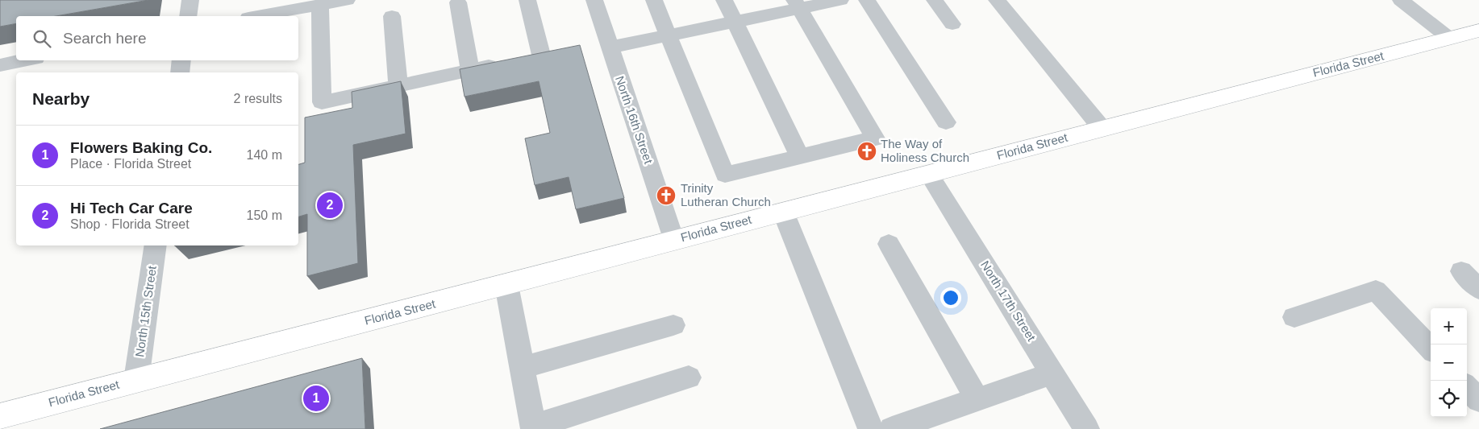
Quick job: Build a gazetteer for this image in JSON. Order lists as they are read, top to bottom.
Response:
{
  "streets": {
    "main road": ["Florida Street"],
    "street": ["North 16th Street", "North 17th Street", "North 15th Street"]
  },
  "crossings": [
    ["Florida Street", "North 16th Street"],
    ["Florida Street", "North 17th Street"],
    ["Florida Street", "North 15th Street"]
  ],
  "places": {
    "church": ["The Way of Holiness Church", "Trinity Lutheran Church"]
  },
  "page": {
    "search": "Search here",
    "heading": ["Nearby", "2 results"],
    "list": [
      {
        "mark": "1",
        "name": "Flowers Baking Co.",
        "note": "Place · Florida Street",
        "value": "140 m"
      },
      {
        "mark": "2",
        "name": "Hi Tech Car Care",
        "note": "Shop · Florida Street",
        "value": "150 m"
      }
    ],
    "pins": ["2", "1"],
    "map_buttons": ["+", "−"]
  }
}
